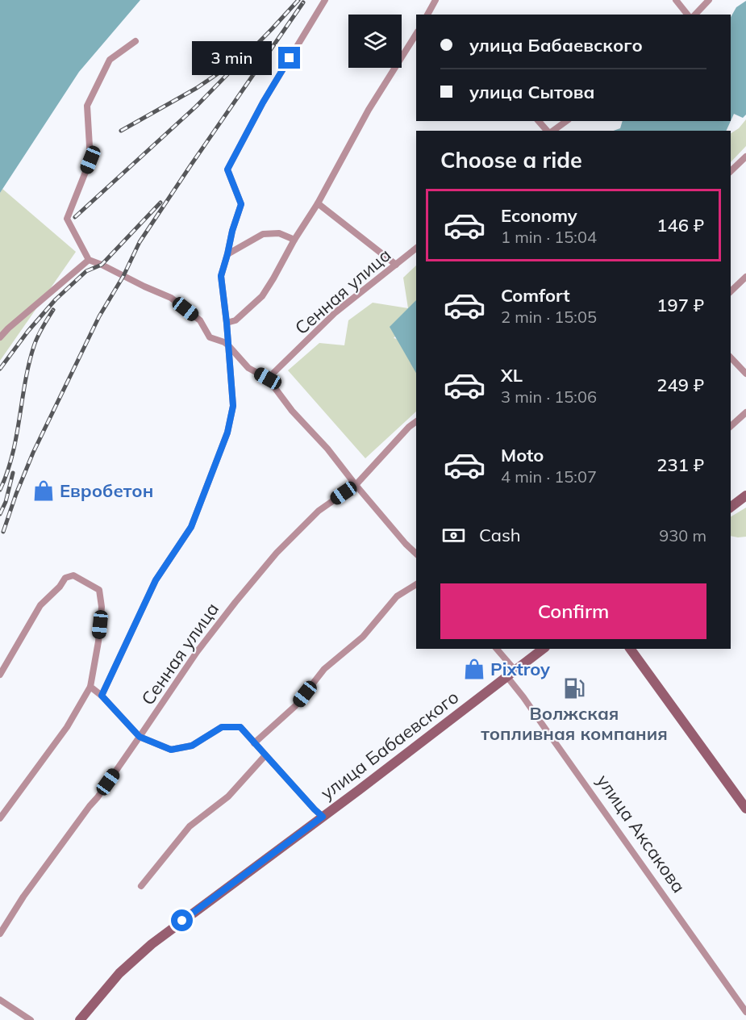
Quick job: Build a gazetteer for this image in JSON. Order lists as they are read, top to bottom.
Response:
{
  "streets": {
    "main road": ["улица Бабаевского"],
    "street": ["Сенная улица", "улица Аксакова"]
  },
  "crossings": [
    ["улица Бабаевского", "улица Аксакова"]
  ],
  "places": {
    "shop": ["Евробетон", "Pixtroy"],
    "fuel station": ["Волжская топливная компания"]
  },
  "page": {
    "banner": ["улица Бабаевского", "улица Сытова"],
    "bubble": "3 min",
    "heading": "Choose a ride",
    "list": [
      {
        "name": "Economy",
        "note": "1 min · 15:04",
        "value": "146 ₽"
      },
      {
        "name": "Comfort",
        "note": "2 min · 15:05",
        "value": "197 ₽"
      },
      {
        "name": "XL",
        "note": "3 min · 15:06",
        "value": "249 ₽"
      },
      {
        "name": "Moto",
        "note": "4 min · 15:07",
        "value": "231 ₽"
      }
    ],
    "pay": ["Cash", "930 m"],
    "buttons": "Confirm"
  }
}
